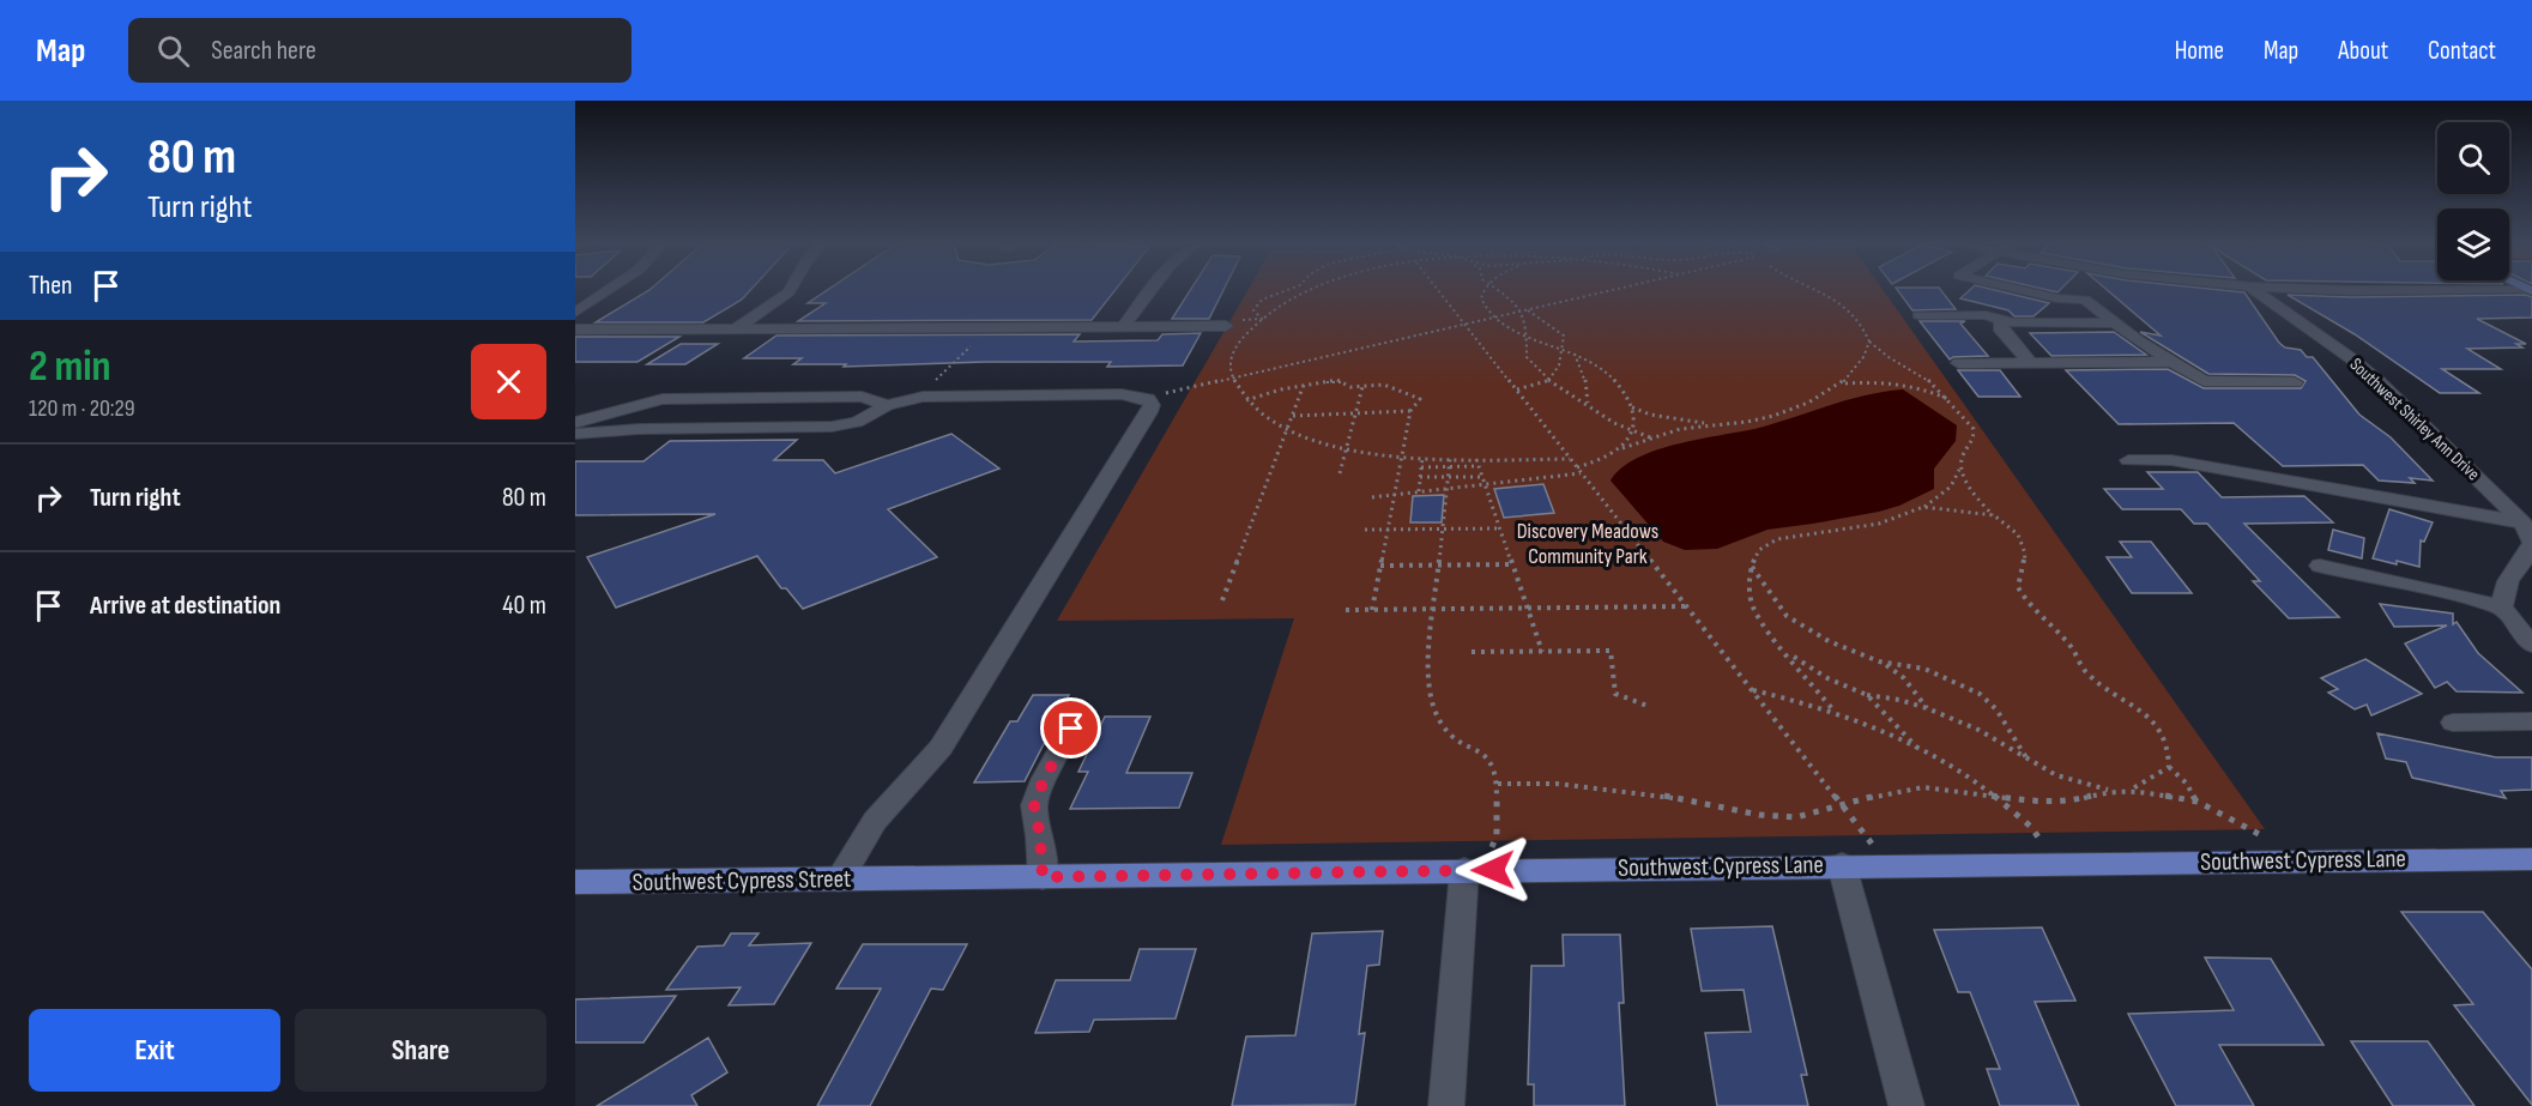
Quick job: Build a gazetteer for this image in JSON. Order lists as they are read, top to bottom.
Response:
{
  "streets": {
    "main road": ["Southwest Cypress Lane", "Southwest Cypress Street"],
    "street": ["Southwest Shirley Ann Drive"]
  },
  "crossings": [
    ["Southwest Cypress Lane", "Southwest Cypress Street"]
  ],
  "parks": ["Discovery Meadows Community Park"],
  "page": {
    "header": "Map",
    "search": "Search here",
    "nav": [
      "Home",
      "Map",
      "About",
      "Contact"
    ],
    "turn": ["80 m", "Turn right"],
    "then": "Then",
    "heading": ["2 min", "120 m · 20:29"],
    "list": [
      {
        "name": "Turn right",
        "value": "80 m"
      },
      {
        "name": "Arrive at destination",
        "value": "40 m"
      }
    ],
    "buttons": ["Exit", "Share"]
  }
}
